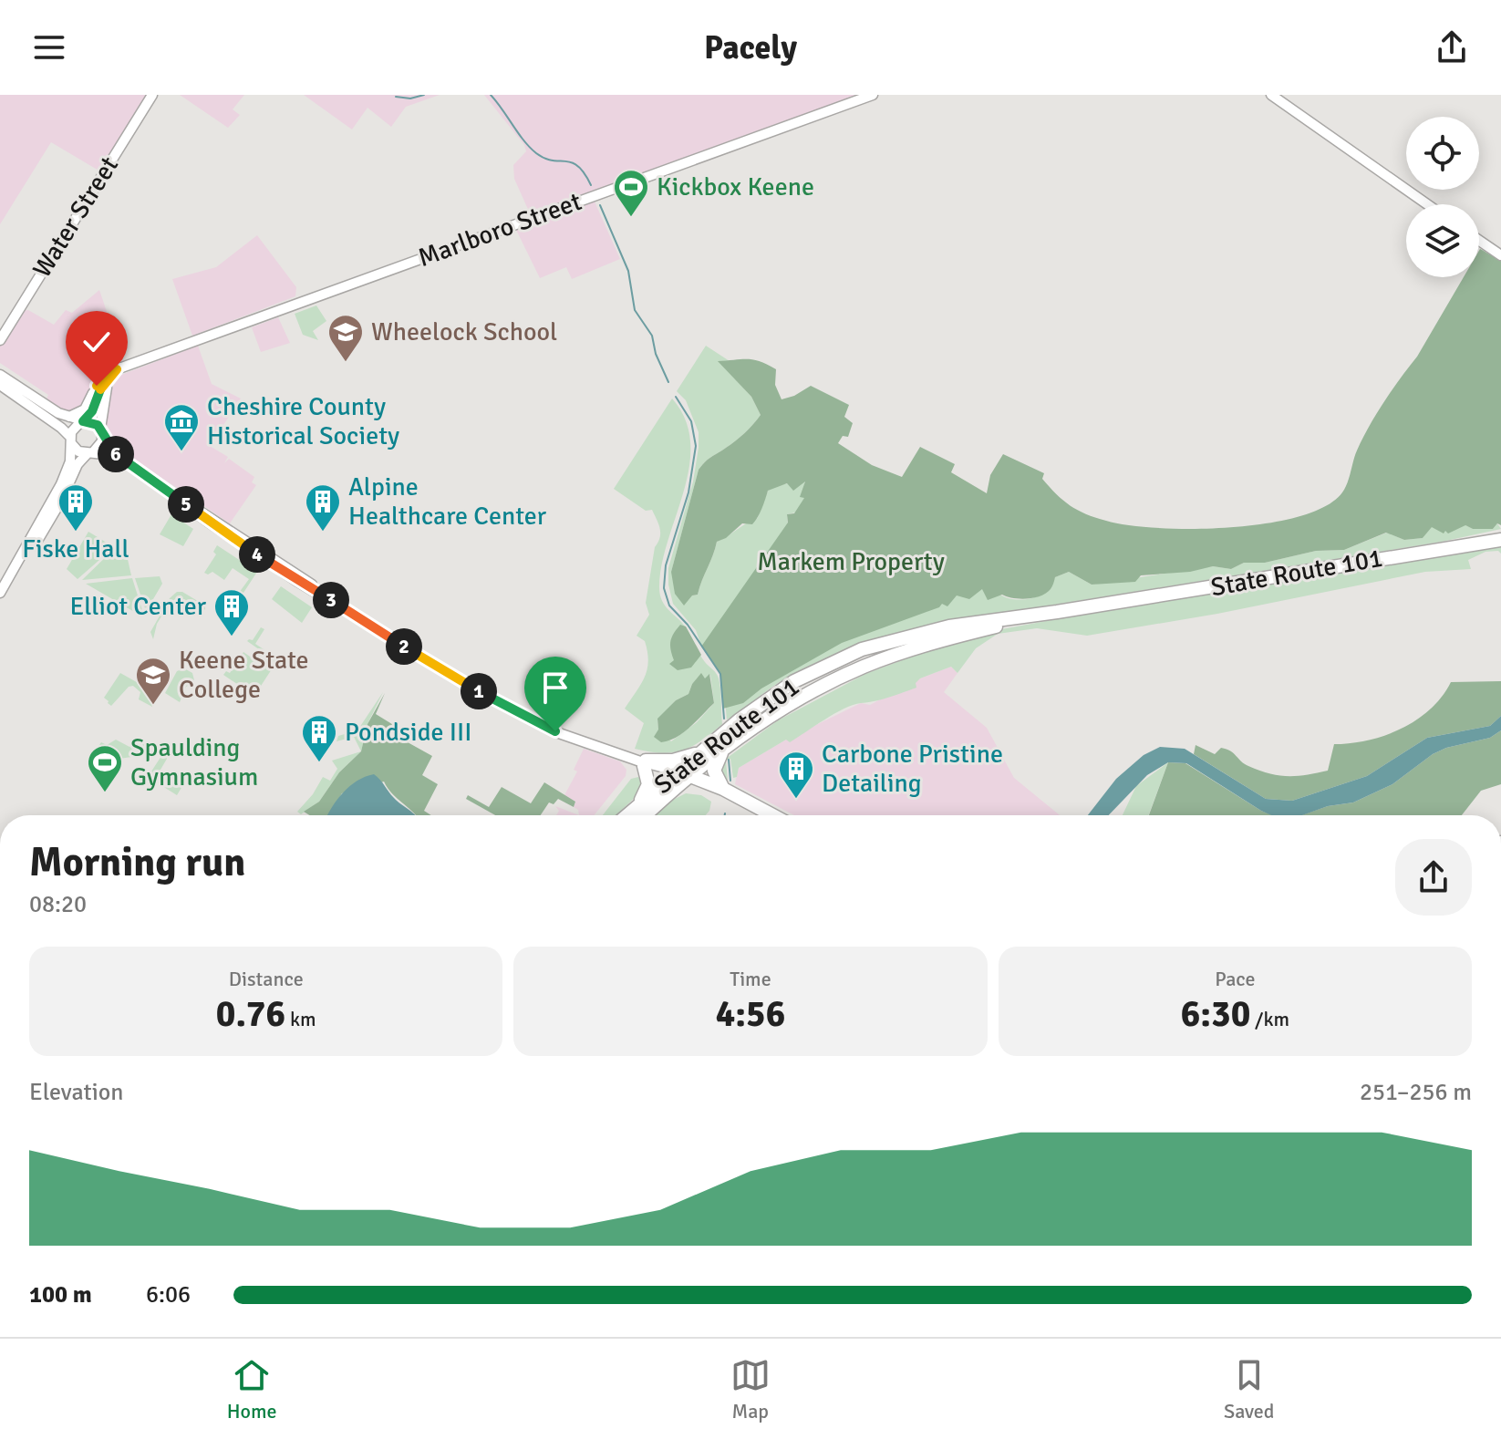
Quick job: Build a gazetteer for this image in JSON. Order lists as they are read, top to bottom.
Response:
{
  "streets": {
    "highway": ["State Route 101"],
    "street": ["Water Street", "Marlboro Street"]
  },
  "parks": ["Markem Property"],
  "places": {
    "sports": ["Kickbox Keene", "Spaulding Gymnasium"],
    "school or university": ["Wheelock School", "Keene State College"],
    "museum": ["Cheshire County Historical Society"],
    "building": [
      "Fiske Hall",
      "Alpine Healthcare Center",
      "Elliot Center",
      "Pondside III",
      "Carbone Pristine Detailing"
    ]
  },
  "page": {
    "header": "Pacely",
    "pins": [
      "6",
      "5",
      "4",
      "3",
      "2",
      "1"
    ],
    "heading": ["Morning run", "08:20"],
    "stats": [
      ["Distance", "0.76 km"],
      ["Time", "4:56"],
      ["Pace", "6:30 /km"]
    ],
    "chart": ["Elevation", "251–256 m"],
    "list": [
      {
        "name": "100 m",
        "note": "6:06"
      }
    ],
    "tabs": ["Home", "Map", "Saved"]
  }
}
